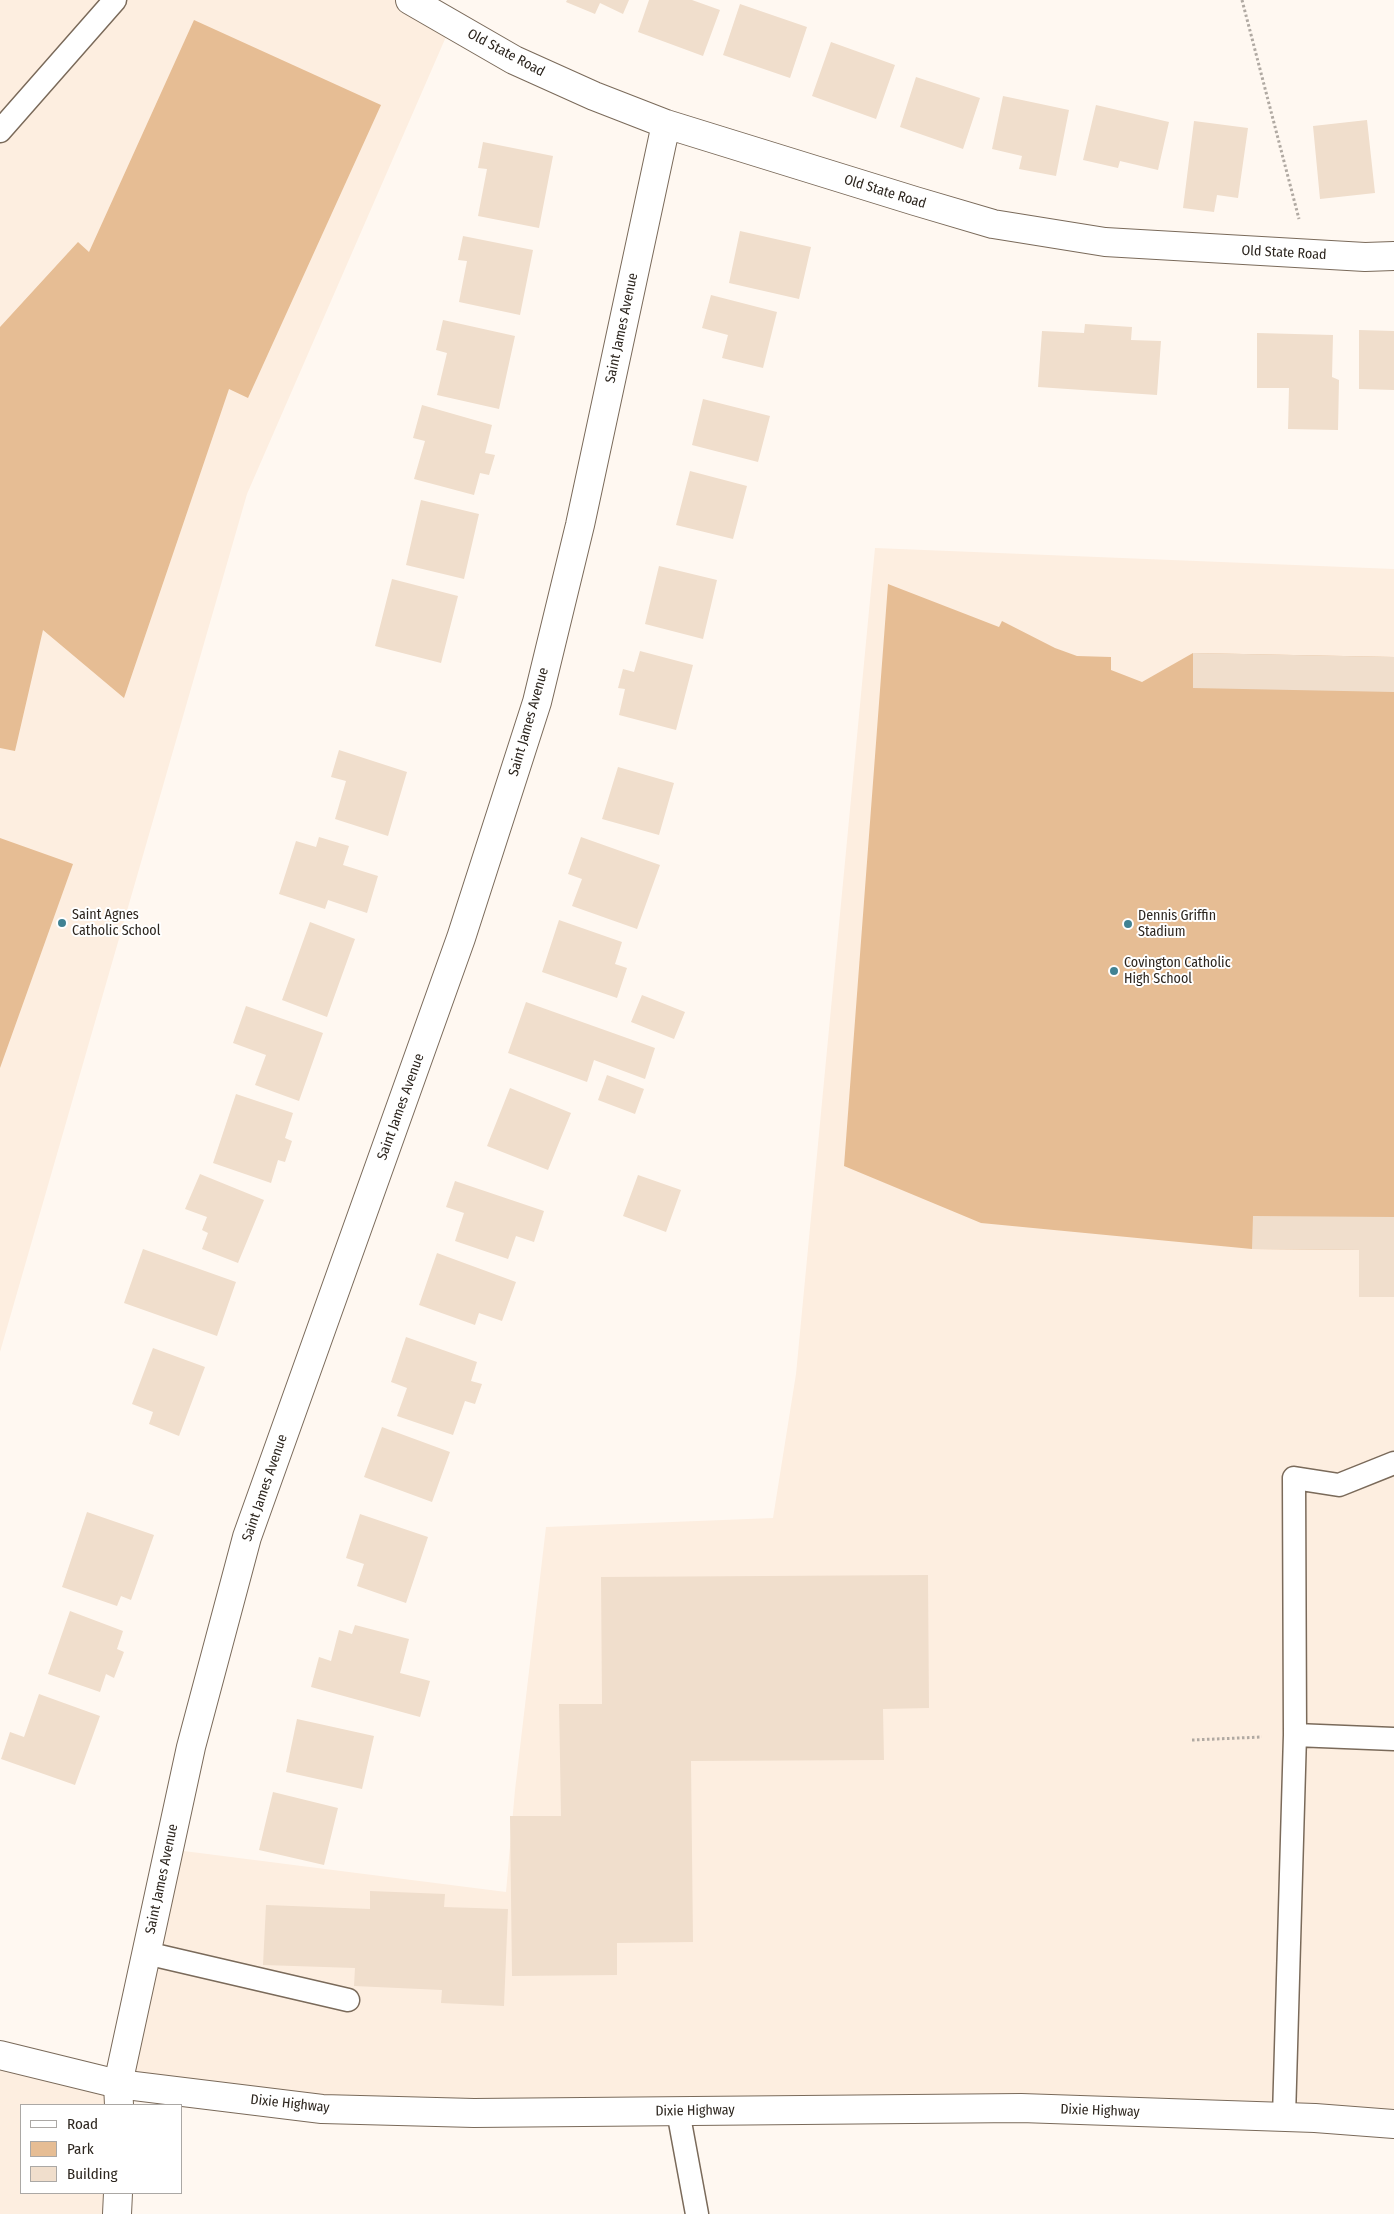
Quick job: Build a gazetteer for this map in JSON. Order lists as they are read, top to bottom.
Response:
{
  "streets": {
    "street": ["Old State Road", "Saint James Avenue", "Dixie Highway"]
  },
  "crossings": [
    ["Old State Road", "Saint James Avenue"],
    ["Saint James Avenue", "Dixie Highway"]
  ],
  "places": ["Saint Agnes Catholic School", "Dennis Griffin Stadium", "Covington Catholic High School"],
  "legend": ["Road", "Park", "Building"]
}
